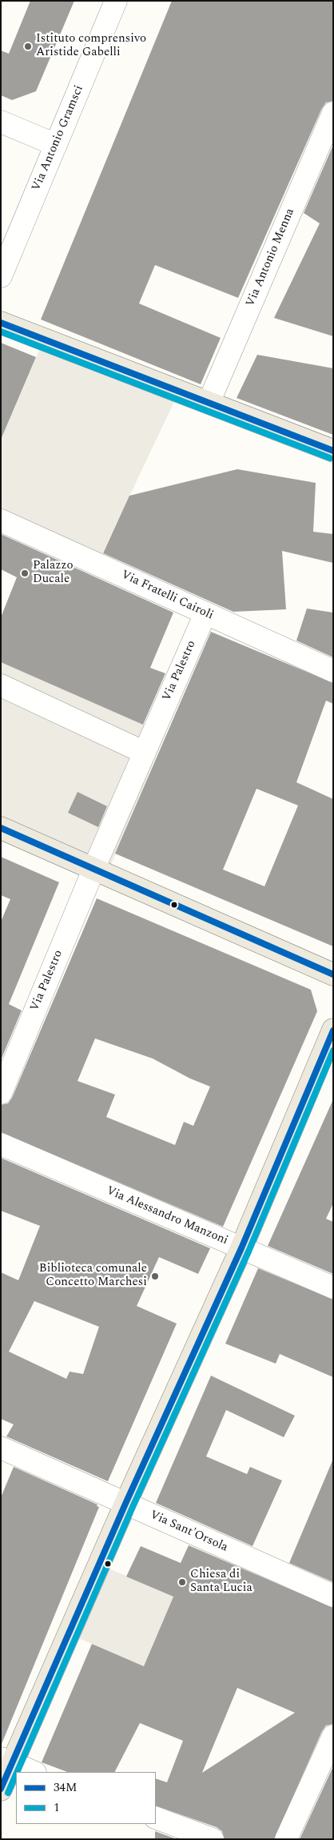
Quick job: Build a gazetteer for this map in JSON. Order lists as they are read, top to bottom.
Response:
{
  "streets": {
    "street": [
      "Via Antonio Gramsci",
      "Via Antonio Menna",
      "Via Fratelli Cairoli",
      "Via Palestro",
      "Via Alessandro Manzoni",
      "Via Sant'Orsola"
    ]
  },
  "crossings": [
    ["Via Fratelli Cairoli", "Via Palestro"]
  ],
  "places": [
    "Istituto comprensivo Aristide Gabelli",
    "Palazzo Ducale",
    "Biblioteca comunale Concetto Marchesi",
    "Chiesa di Santa Lucia"
  ],
  "lines": ["transit line 34M", "transit line 1"],
  "legend": ["34M", "1"]
}
